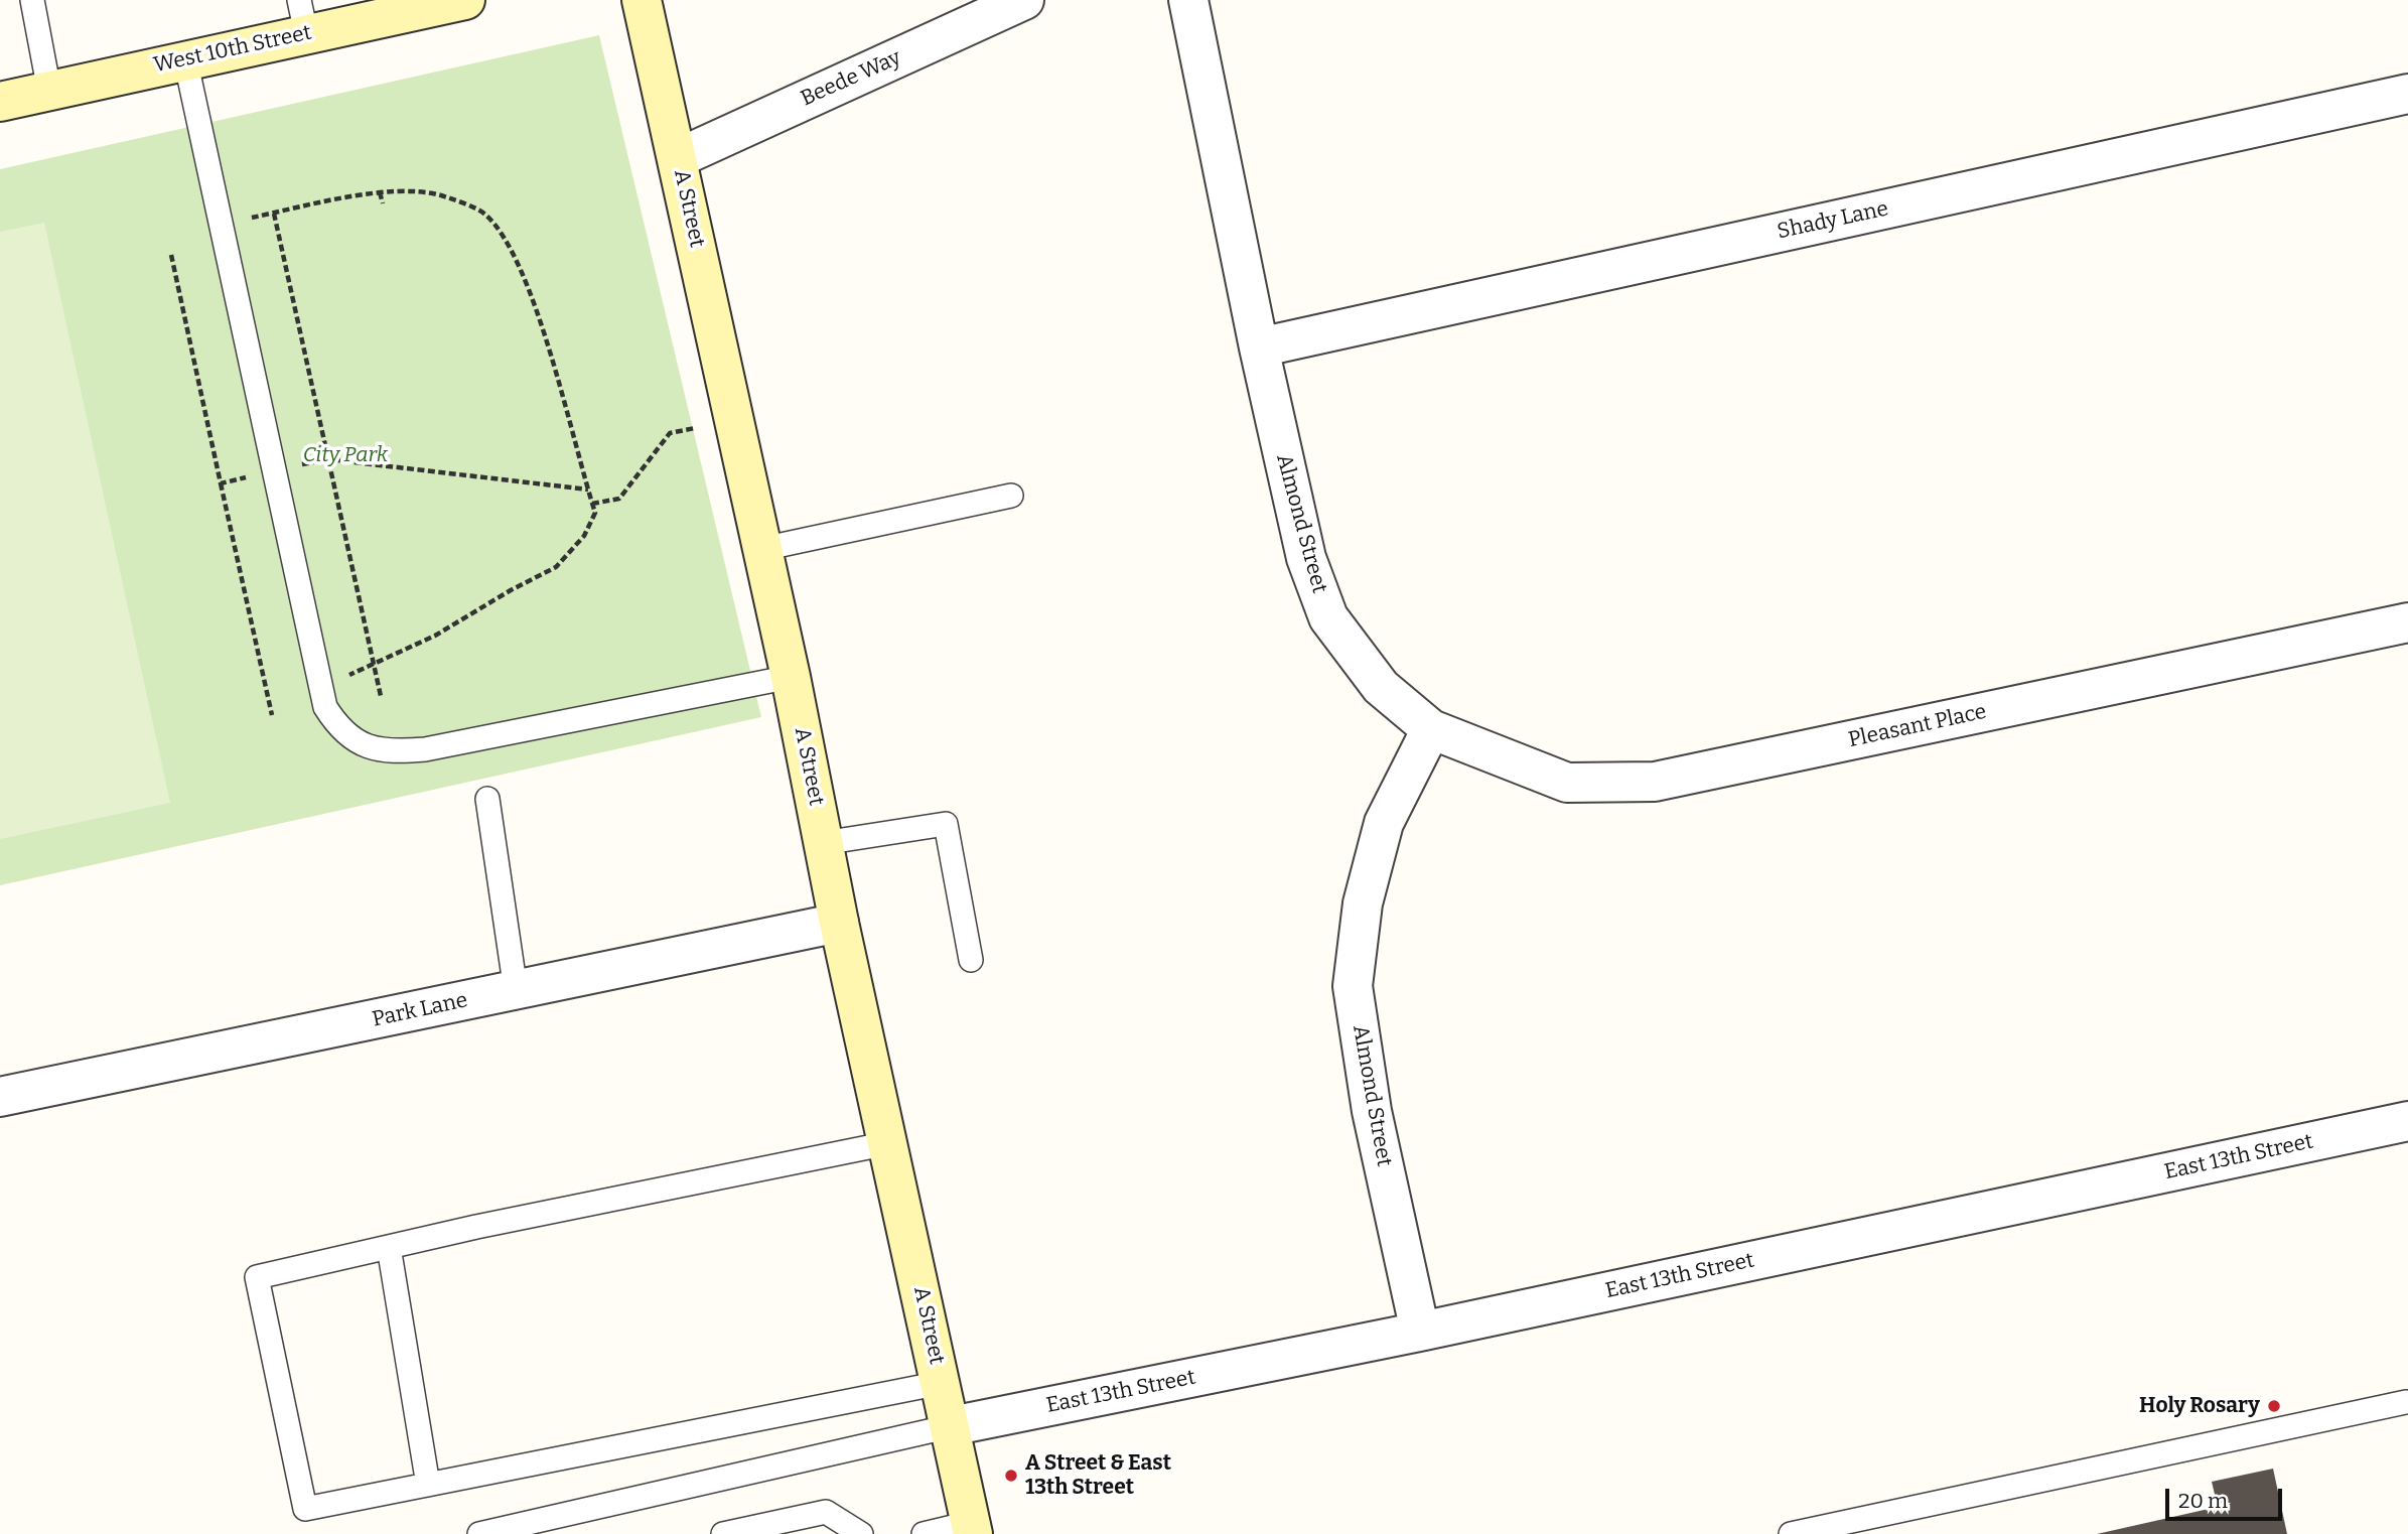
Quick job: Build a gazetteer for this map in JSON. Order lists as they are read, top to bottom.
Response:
{
  "streets": {
    "main road": ["West 10th Street", "A Street"],
    "street": [
      "Beede Way",
      "Shady Lane",
      "Almond Street",
      "Pleasant Place",
      "Park Lane",
      "East 13th Street"
    ]
  },
  "crossings": [
    ["Beede Way", "A Street"],
    ["A Street", "Park Lane"],
    ["A Street", "East 13th Street"],
    ["Shady Lane", "Almond Street"],
    ["Almond Street", "Pleasant Place"],
    ["Almond Street", "East 13th Street"]
  ],
  "parks": ["City Park"],
  "places": ["Holy Rosary", "A Street & East 13th Street"],
  "scale_bar": "20 m"
}
